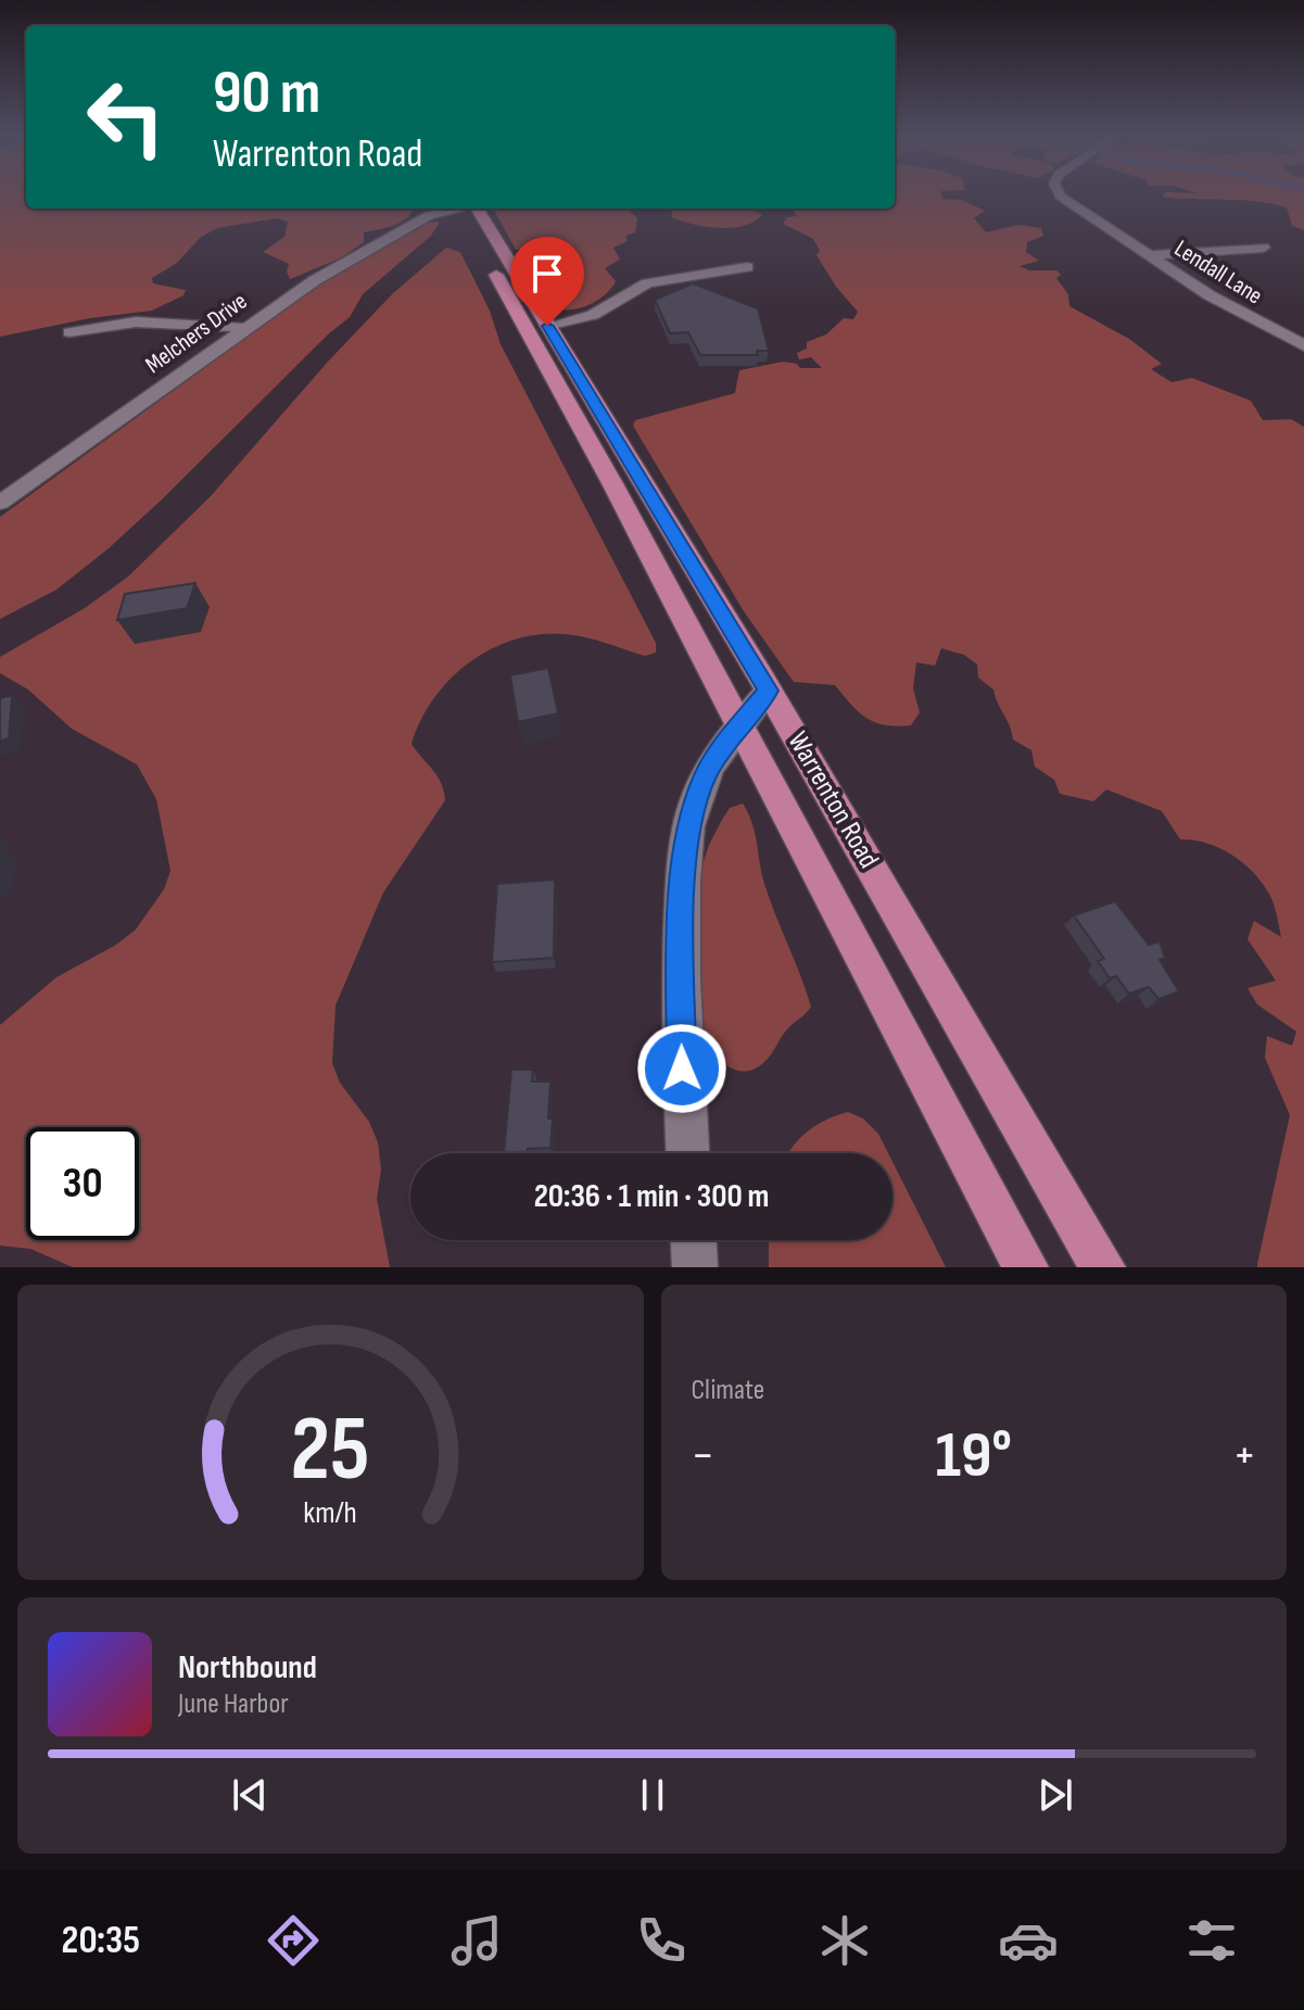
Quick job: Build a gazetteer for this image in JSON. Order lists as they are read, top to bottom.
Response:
{
  "streets": {
    "main road": ["Warrenton Road"],
    "street": ["Lendall Lane", "Melchers Drive"]
  },
  "page": {
    "turn": ["90 m", "Warrenton Road"],
    "limit": "30",
    "trip": "20:36 · 1 min · 300 m",
    "tile": "Climate",
    "heat": ["−", "19°", "+"],
    "song": ["Northbound", "June Harbor"],
    "tabs": "20:35",
    "gauge": ["25", "km/h"]
  }
}
